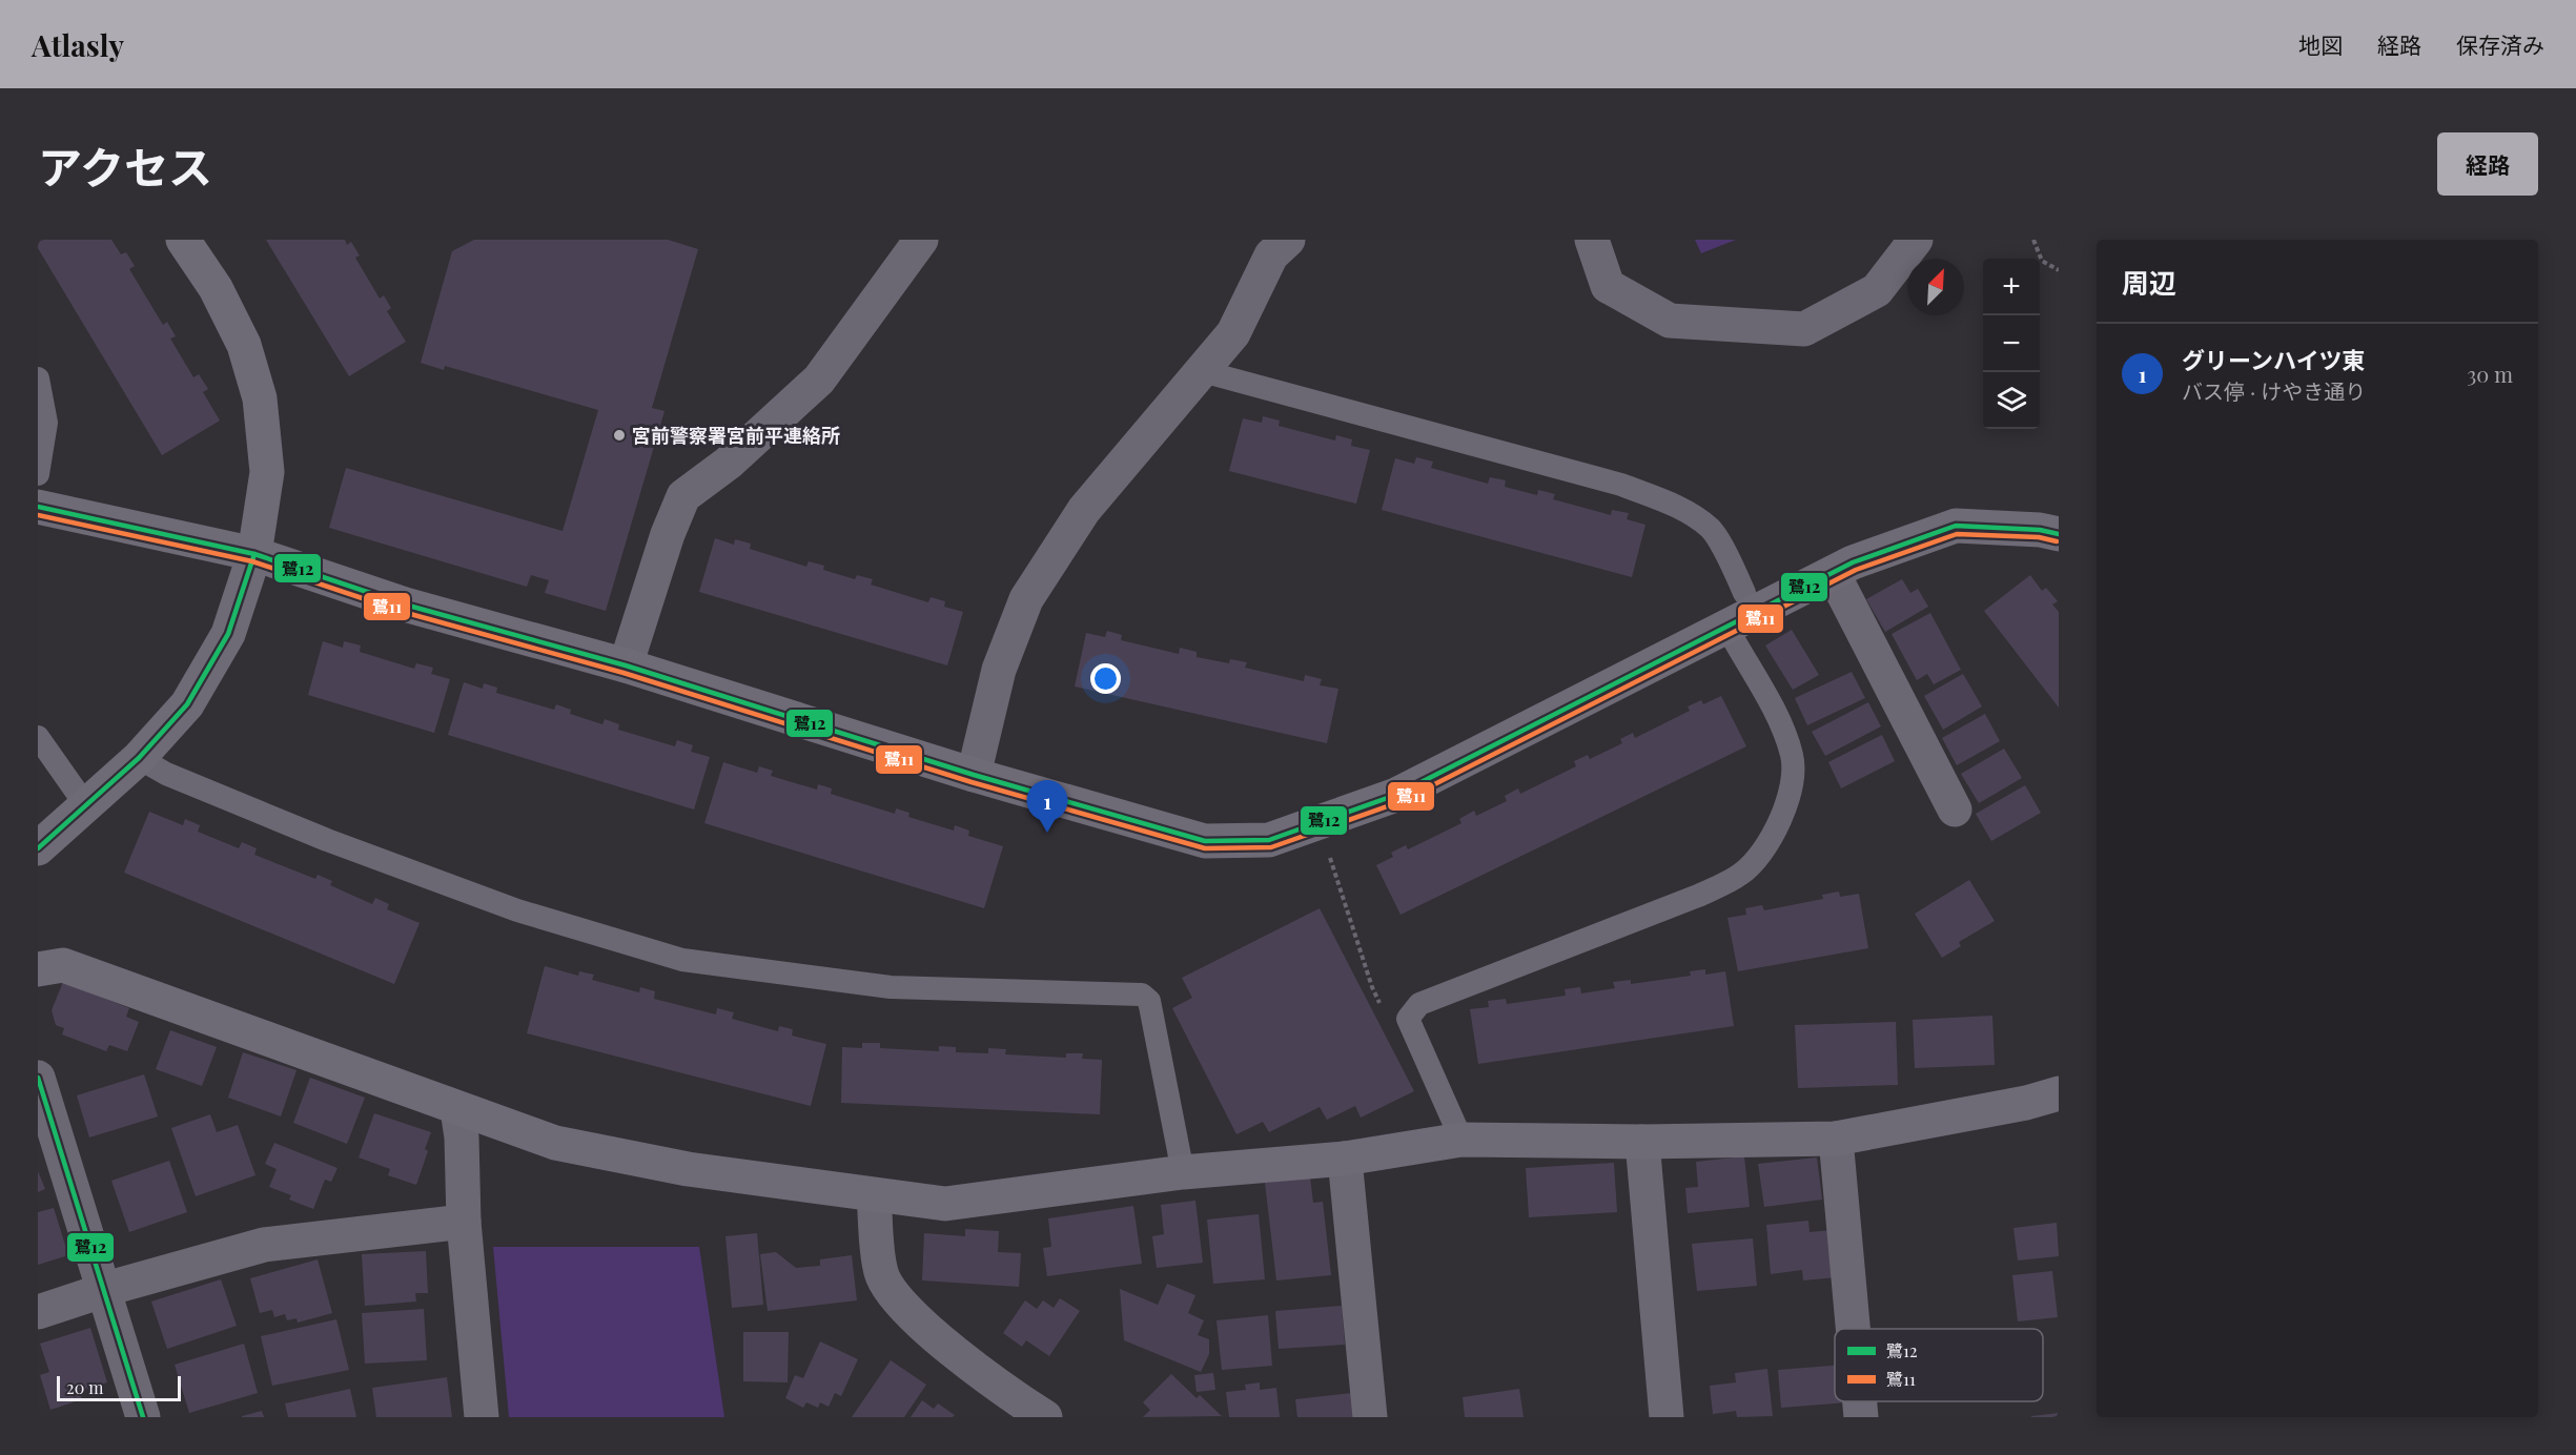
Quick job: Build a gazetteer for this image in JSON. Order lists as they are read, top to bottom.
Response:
{
  "places": ["宮前警察署宮前平連絡所"],
  "lines": ["transit line 鷺12", "transit line 鷺11"],
  "legend": ["鷺12", "鷺11"],
  "scale_bar": "20 m",
  "north": "top right",
  "page": {
    "header": "Atlasly",
    "nav": ["地図", "経路", "保存済み"],
    "title": "アクセス",
    "buttons": "経路",
    "heading": "周辺",
    "map_buttons": ["+", "−"],
    "list": [
      {
        "mark": "1",
        "name": "グリーンハイツ東",
        "note": "バス停 · けやき通り",
        "value": "30 m"
      }
    ],
    "pins": "1",
    "scale": "20 m"
  }
}
